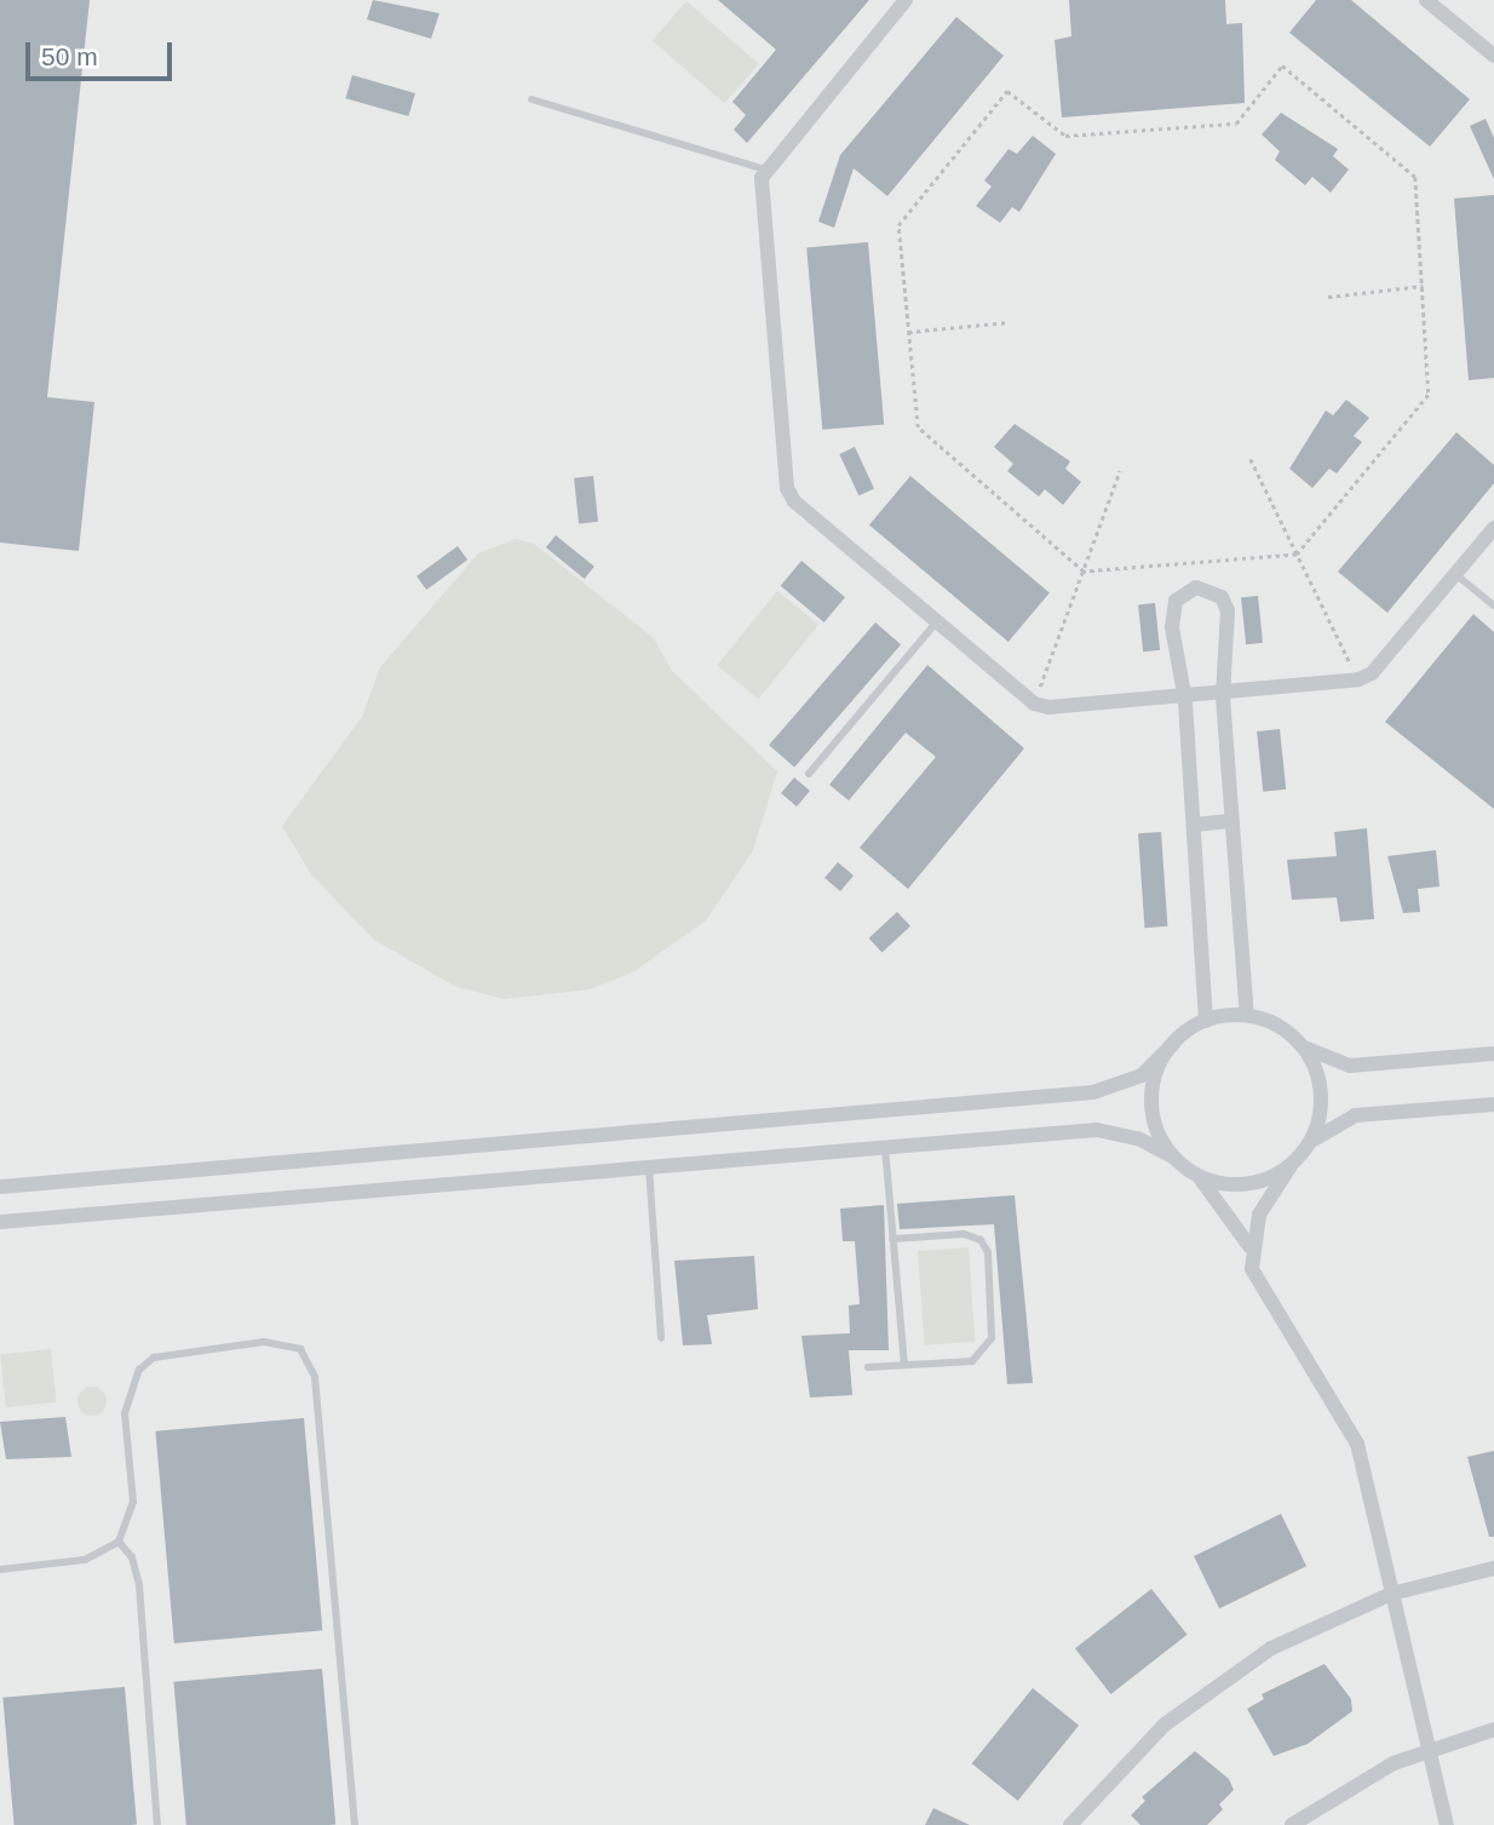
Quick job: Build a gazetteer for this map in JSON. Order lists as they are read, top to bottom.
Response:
{
  "scale_bar": "50 m"
}
